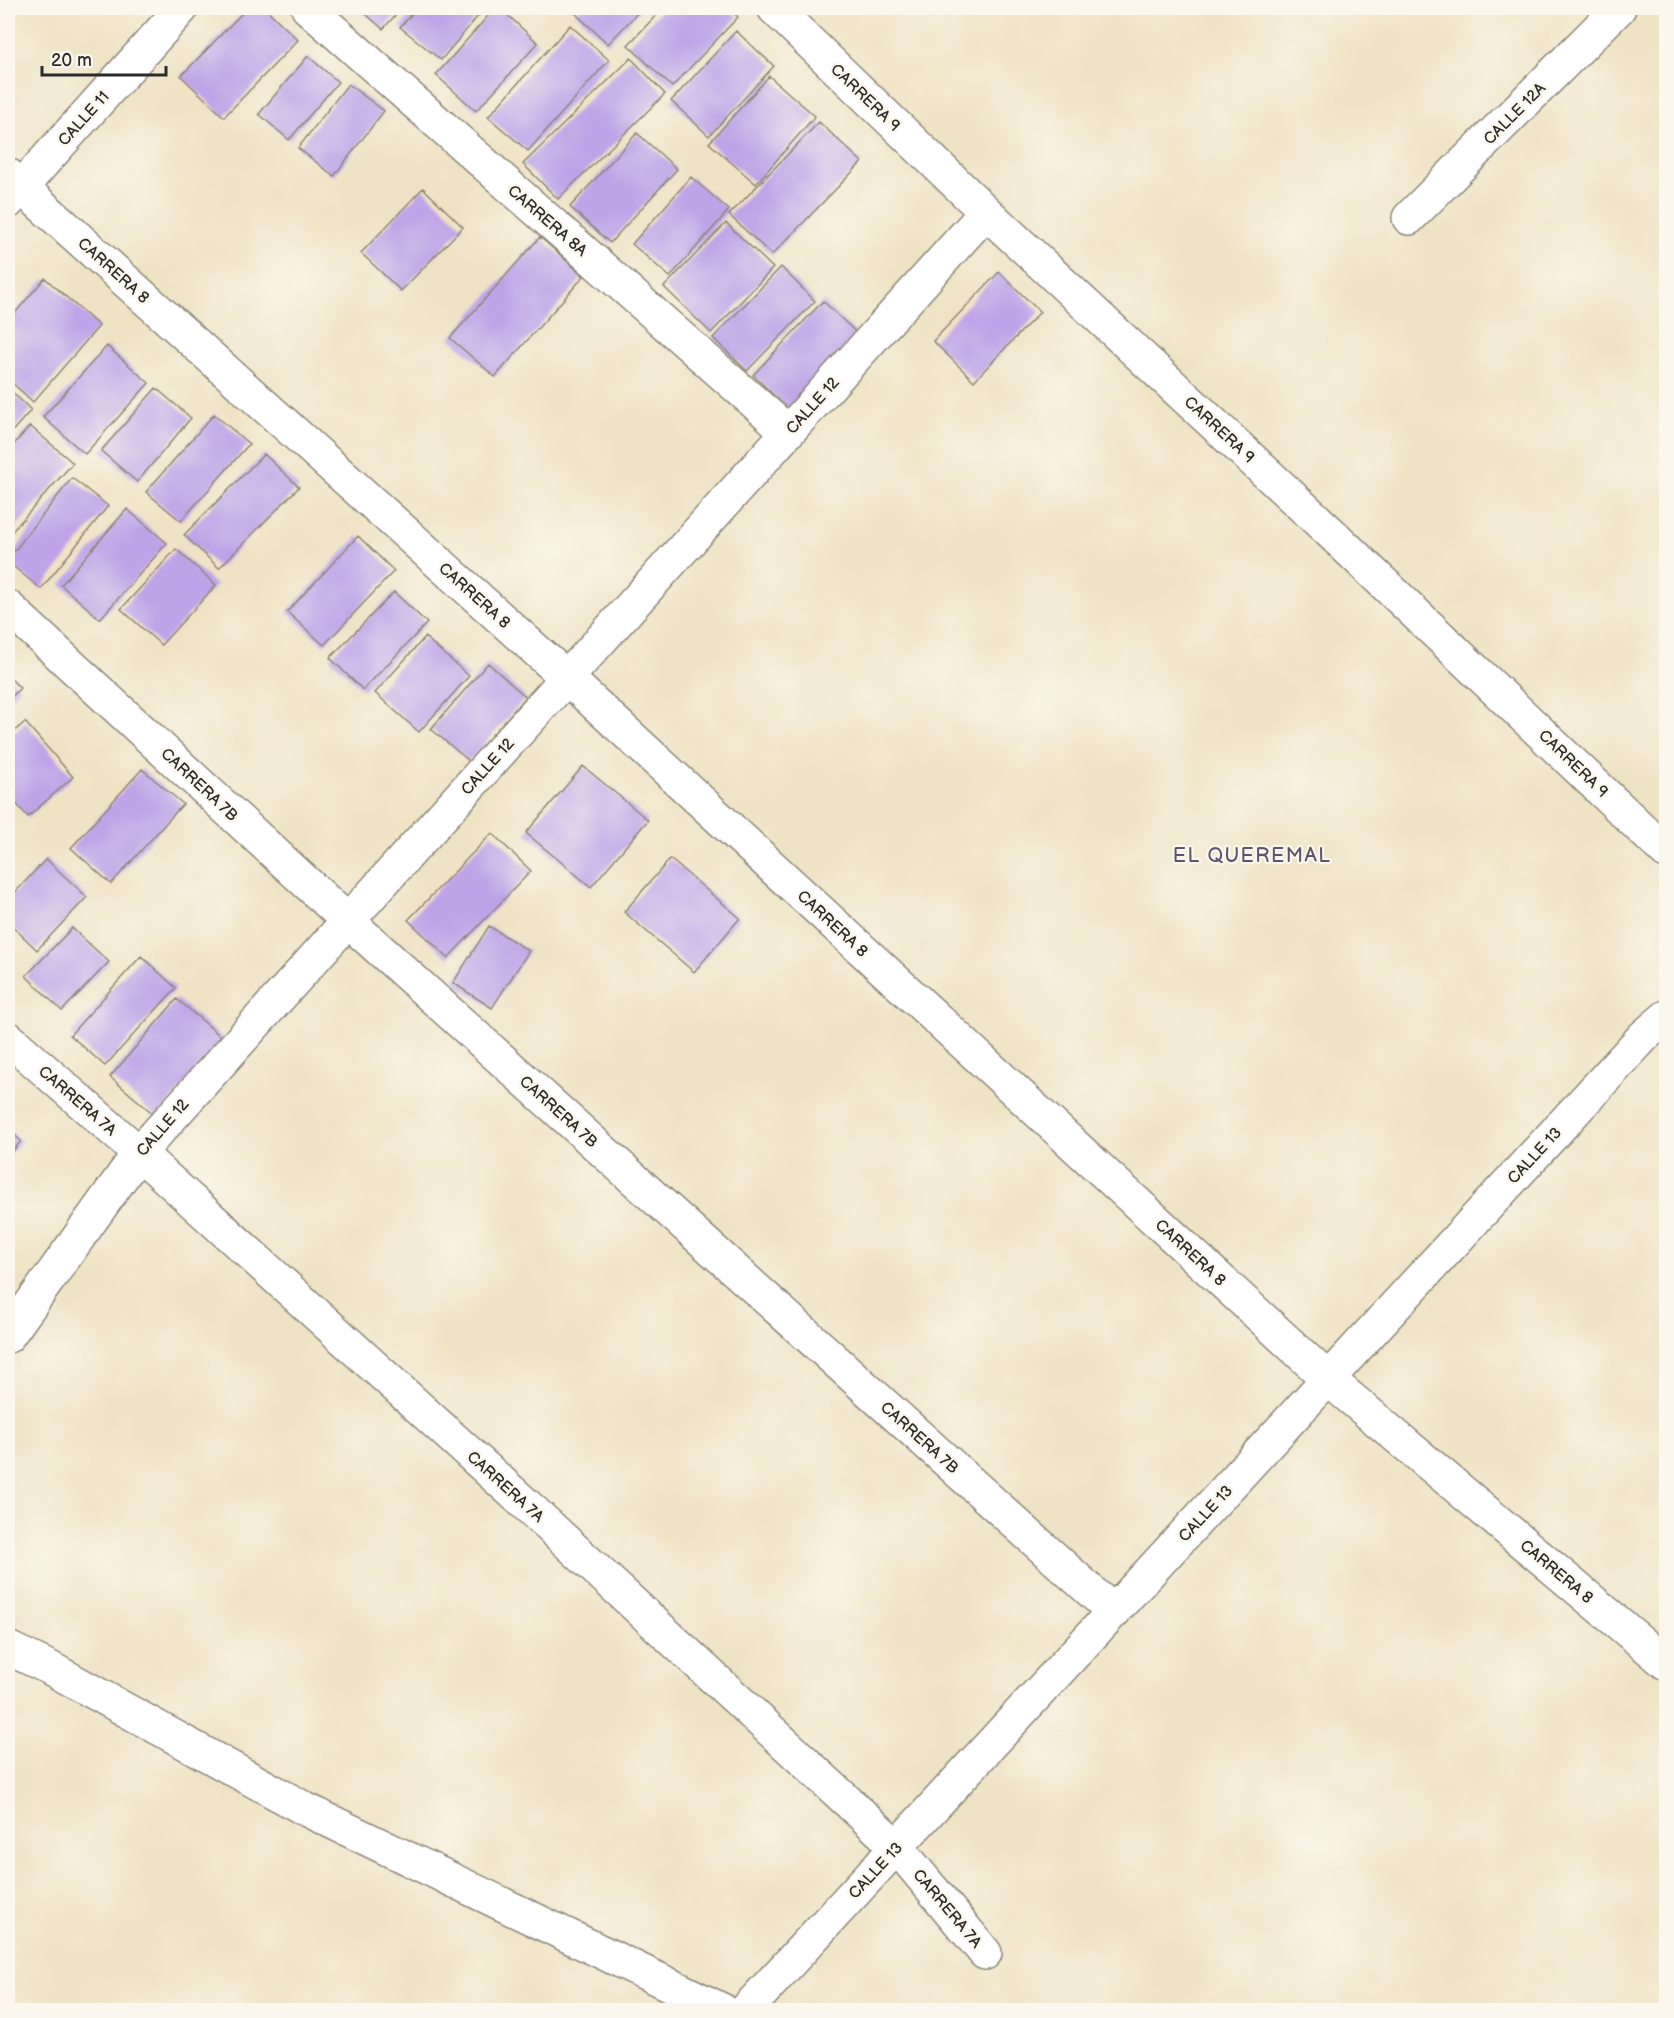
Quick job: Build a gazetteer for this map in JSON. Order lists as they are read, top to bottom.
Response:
{
  "streets": {
    "street": [
      "CARRERA 9",
      "CALLE 12A",
      "CALLE 11",
      "CARRERA 8A",
      "CARRERA 8",
      "CALLE 12",
      "CARRERA 7B",
      "CARRERA 7A",
      "CALLE 13"
    ]
  },
  "crossings": [
    ["CARRERA 9", "CALLE 12"],
    ["CALLE 11", "CARRERA 8"],
    ["CARRERA 8A", "CALLE 12"],
    ["CARRERA 8", "CALLE 12"],
    ["CARRERA 8", "CALLE 13"],
    ["CALLE 12", "CARRERA 7B"],
    ["CALLE 12", "CARRERA 7A"],
    ["CARRERA 7B", "CALLE 13"],
    ["CARRERA 7A", "CALLE 13"]
  ],
  "districts": ["EL QUEREMAL"],
  "scale_bar": "20 m"
}
